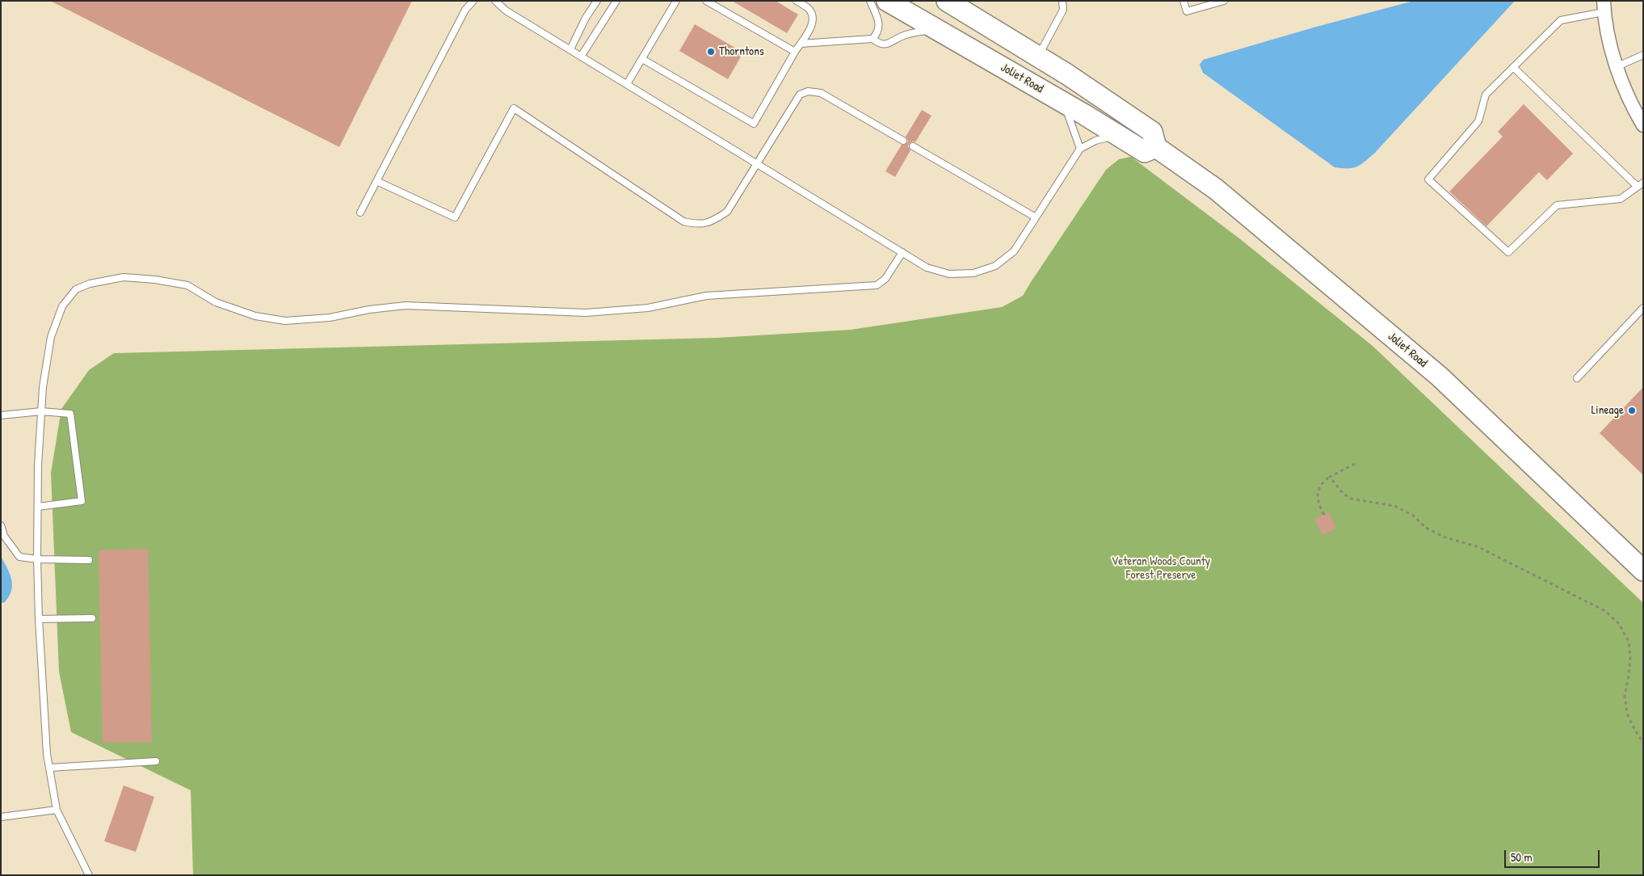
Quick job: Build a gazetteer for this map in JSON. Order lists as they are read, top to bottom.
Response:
{
  "streets": {
    "main road": ["Joliet Road"]
  },
  "parks": ["Veteran Woods County Forest Preserve"],
  "places": ["Thorntons", "Lineage"],
  "scale_bar": "50 m"
}
